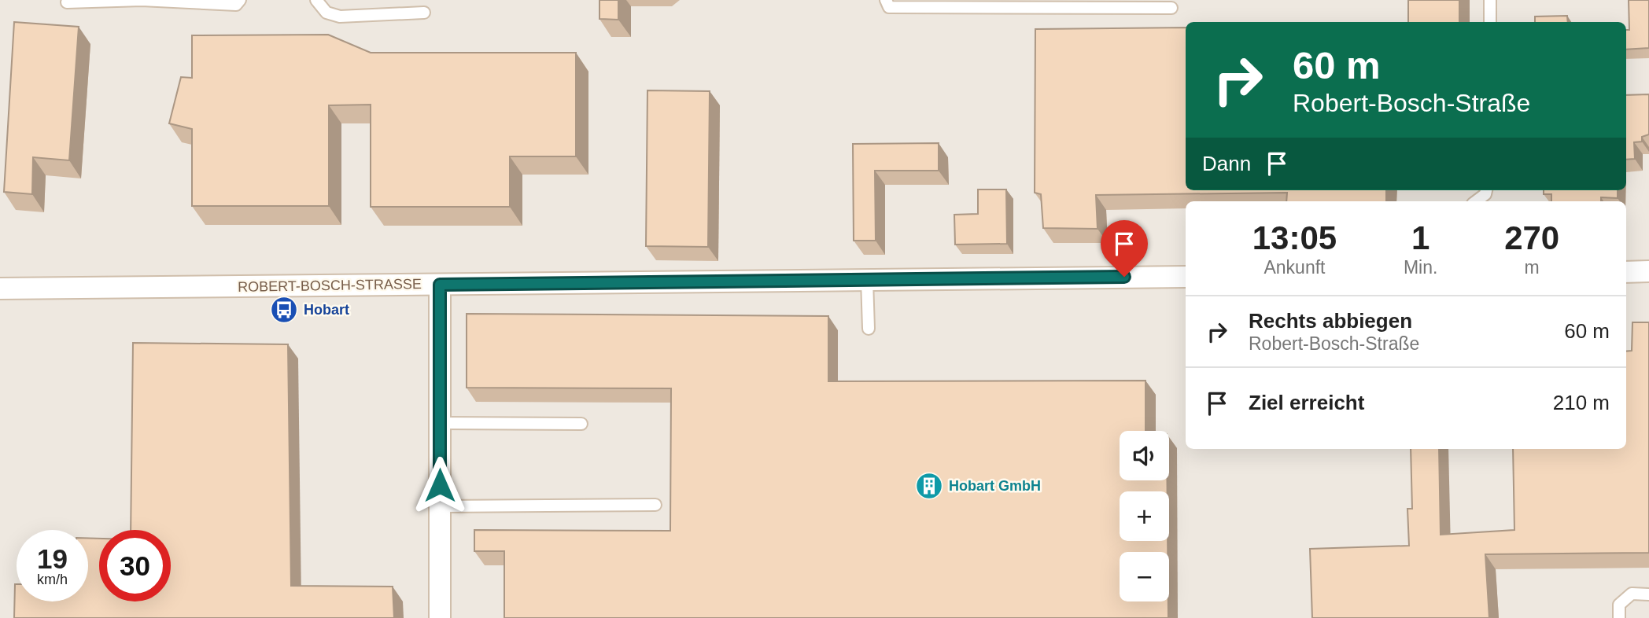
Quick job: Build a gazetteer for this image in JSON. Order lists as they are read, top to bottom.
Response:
{
  "streets": {
    "street": ["ROBERT-BOSCH-STRASSE"]
  },
  "places": {
    "bus stop": ["Hobart"],
    "building": ["Hobart GmbH"]
  },
  "page": {
    "turn": ["60 m", "Robert-Bosch-Straße"],
    "then": "Dann",
    "eta": [
      "13:05",
      "Ankunft",
      "1",
      "Min.",
      "270",
      "m"
    ],
    "list": [
      {
        "name": "Rechts abbiegen",
        "note": "Robert-Bosch-Straße",
        "value": "60 m"
      },
      {
        "name": "Ziel erreicht",
        "value": "210 m"
      }
    ],
    "map_buttons": ["+", "−"],
    "speed": "19 km/h",
    "limit": "30"
  }
}
